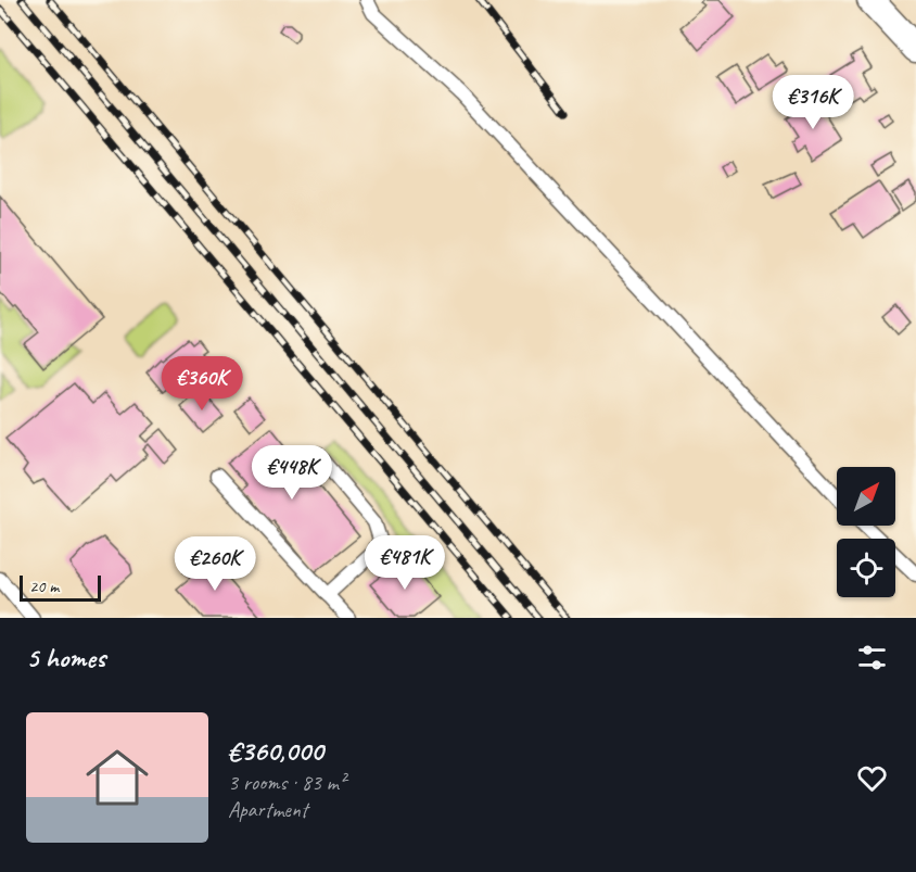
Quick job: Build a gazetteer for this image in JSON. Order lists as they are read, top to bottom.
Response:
{
  "scale_bar": "20 m",
  "north": "top right",
  "page": {
    "price": [
      "€316K",
      "€360K",
      "€448K",
      "€481K",
      "€260K"
    ],
    "scale": "20 m",
    "heading": "5 homes",
    "list": [
      {
        "name": "€360,000",
        "note": "3 rooms · 83 m² · Apartment"
      }
    ]
  }
}
